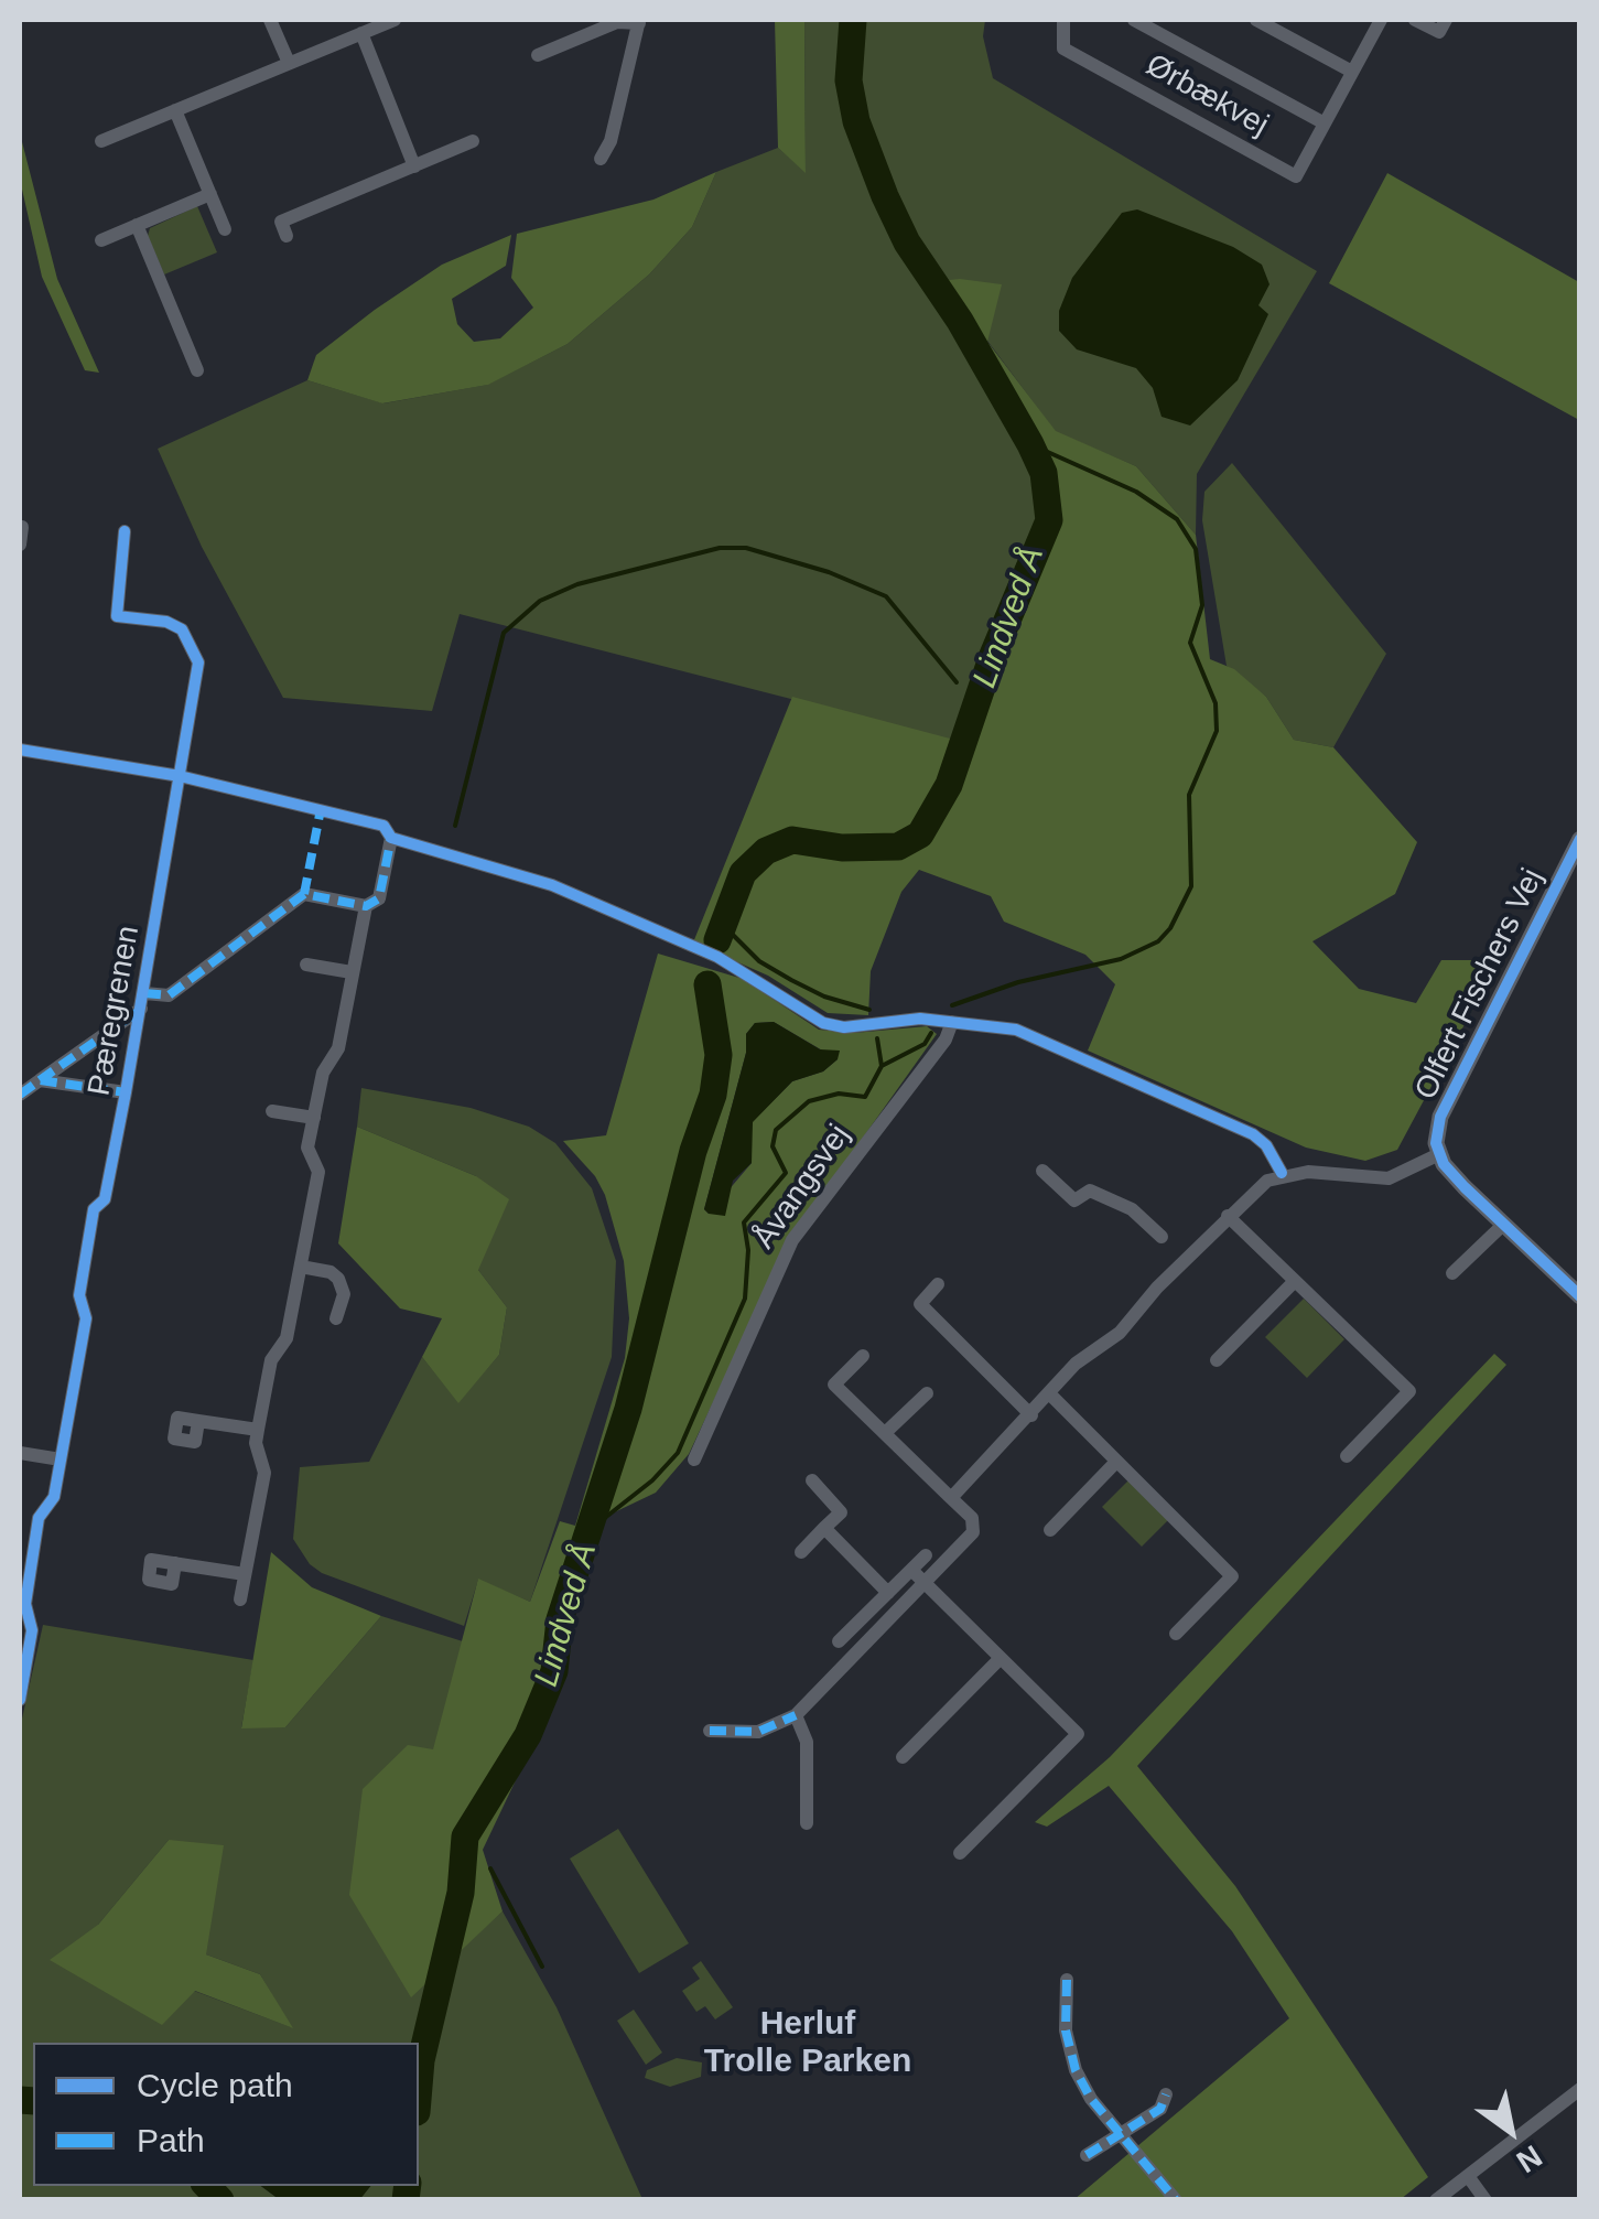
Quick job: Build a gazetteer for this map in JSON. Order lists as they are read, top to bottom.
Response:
{
  "streets": {
    "street": [
      "Ørbækvej",
      "Olfert Fischers Vej",
      "Pæregrenen",
      "Åvangsvej"
    ]
  },
  "districts": ["Herluf Trolle Parken"],
  "water": ["Lindved Å"],
  "legend": ["Cycle path", "Path"],
  "north": "bottom right"
}
